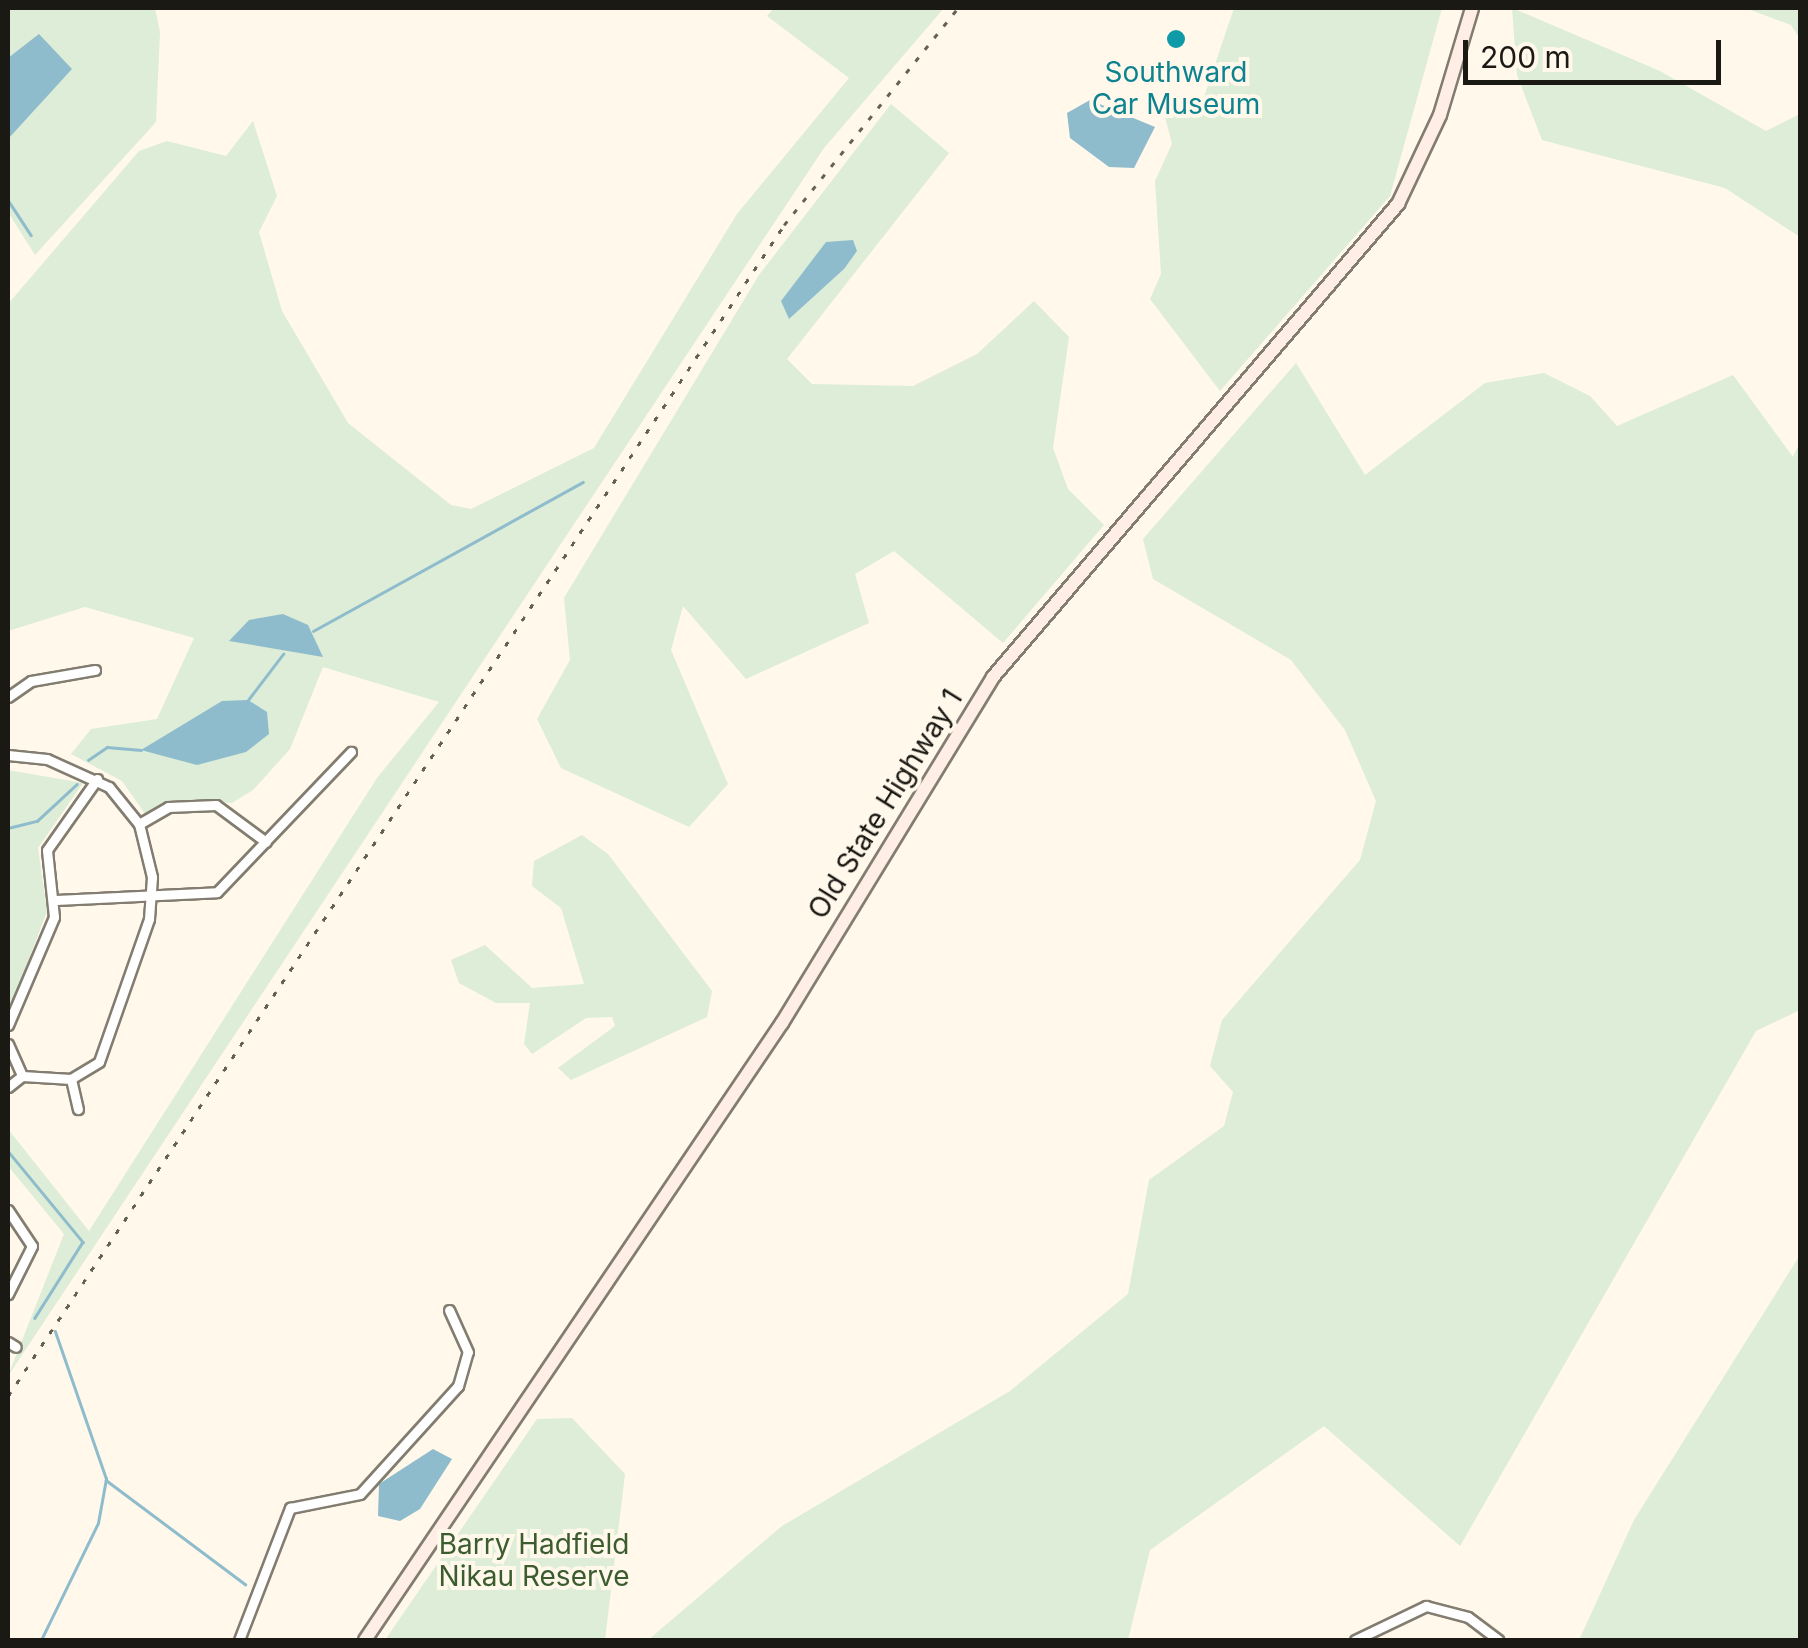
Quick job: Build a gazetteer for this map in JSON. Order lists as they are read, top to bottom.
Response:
{
  "streets": {
    "main road": ["Old State Highway 1"]
  },
  "parks": ["Barry Hadfield Nikau Reserve"],
  "places": ["Southward Car Museum"],
  "scale_bar": "200 m"
}
